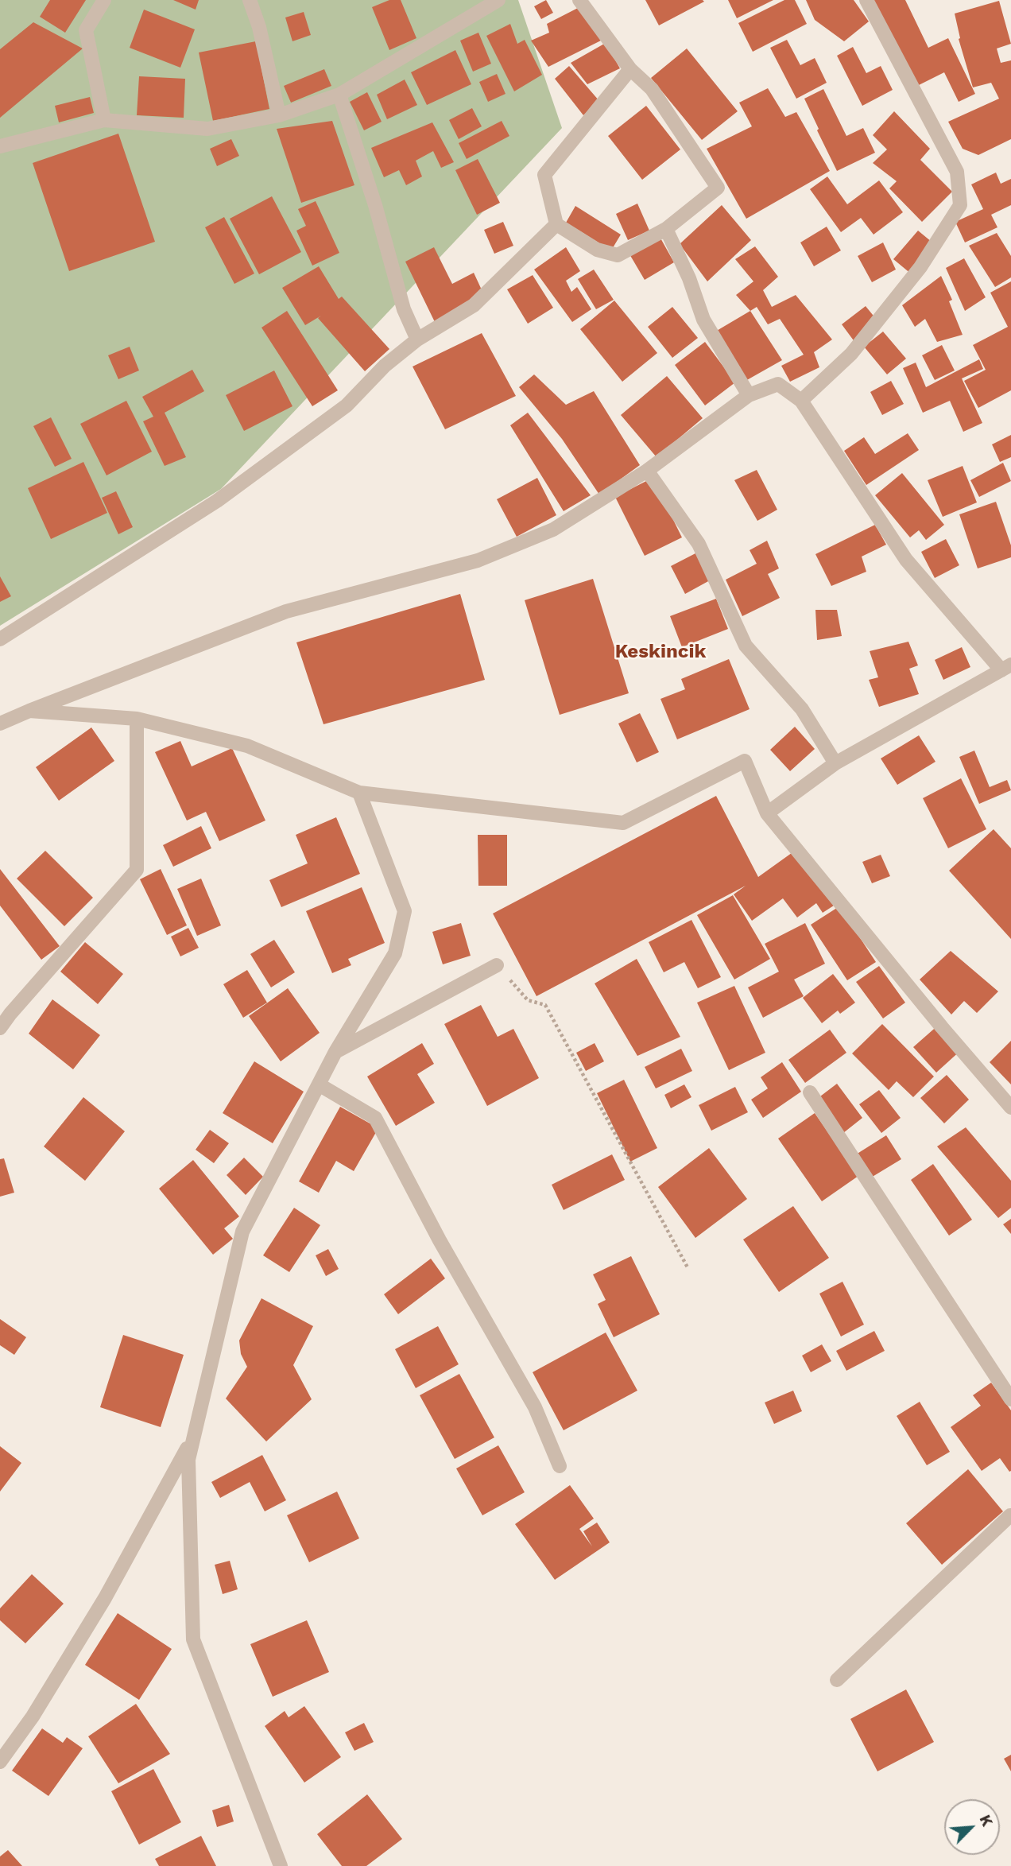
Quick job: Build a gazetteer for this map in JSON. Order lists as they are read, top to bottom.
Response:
{
  "districts": ["Keskincik"],
  "north": "top right"
}
